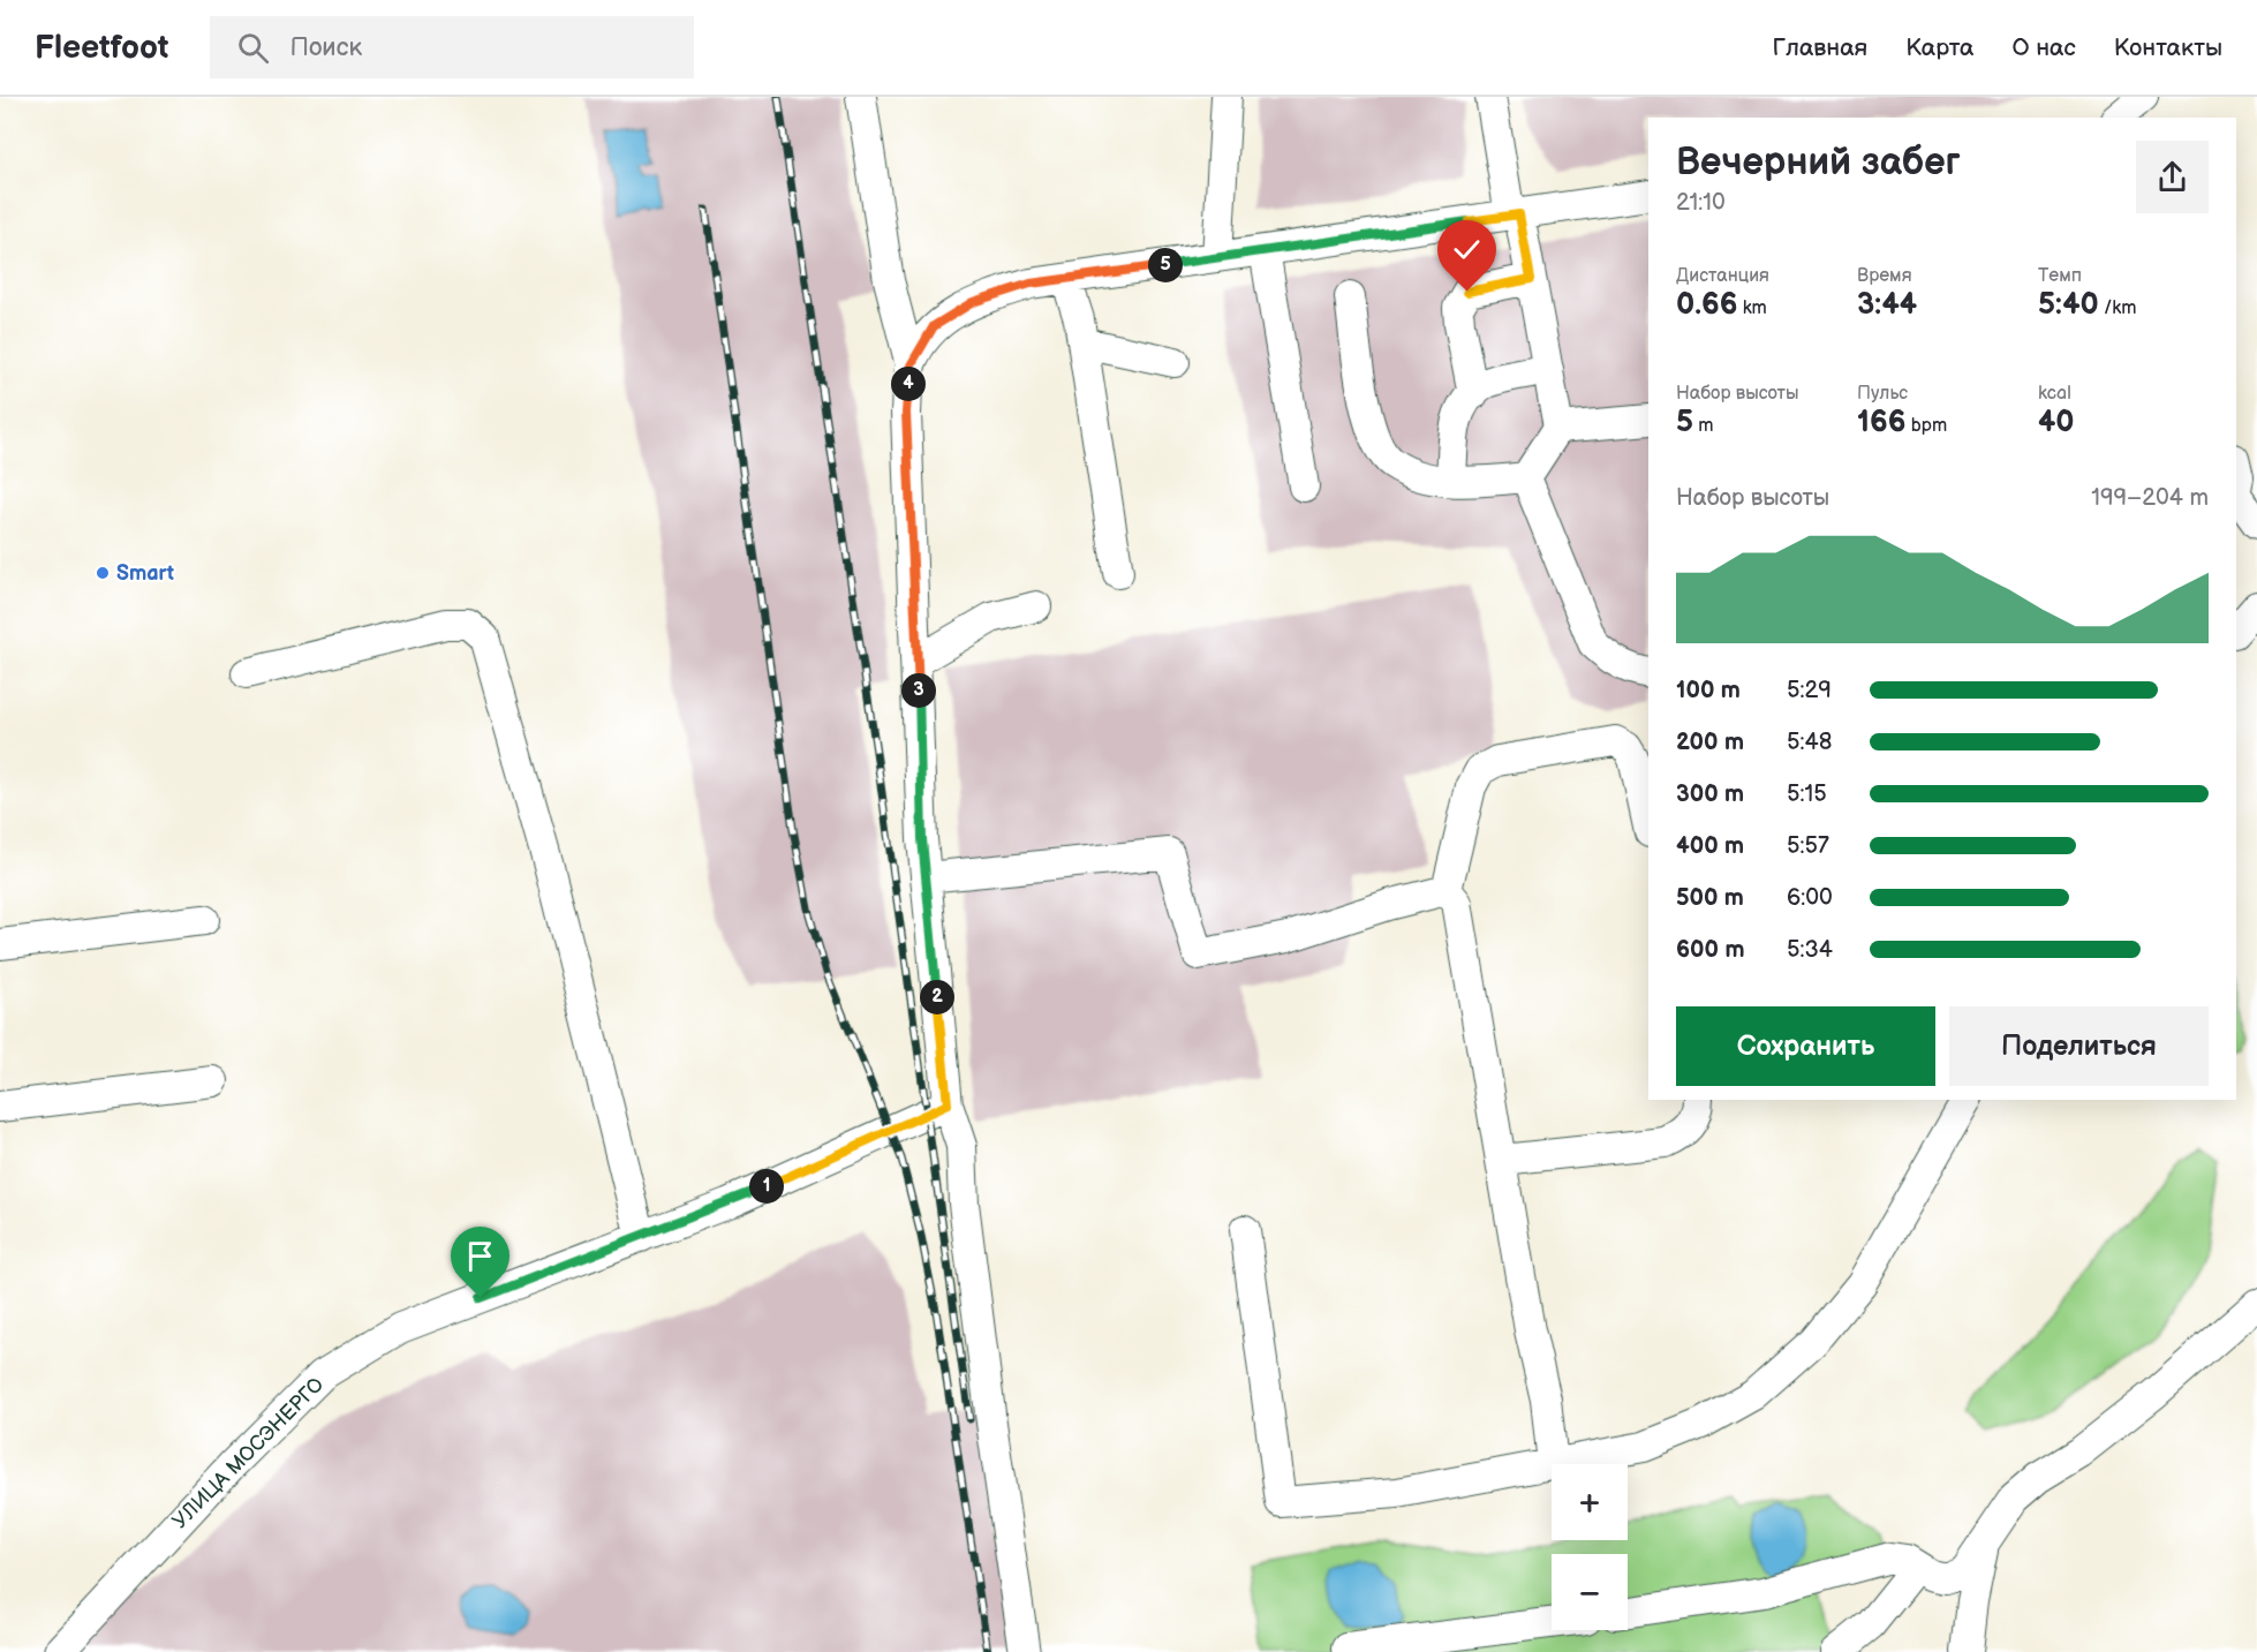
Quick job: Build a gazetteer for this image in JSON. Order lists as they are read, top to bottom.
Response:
{
  "streets": {
    "street": ["УЛИЦА МОСЭНЕРГО"]
  },
  "places": ["Smart"],
  "page": {
    "header": "Fleetfoot",
    "search": "Поиск",
    "nav": [
      "Главная",
      "Карта",
      "О нас",
      "Контакты"
    ],
    "heading": ["Вечерний забег", "21:10"],
    "stats": [
      ["Дистанция", "0.66 km"],
      ["Время", "3:44"],
      ["Темп", "5:40 /km"],
      ["Набор высоты", "5 m"],
      ["Пульс", "166 bpm"],
      ["kcal", "40"]
    ],
    "pins": [
      "5",
      "4",
      "3",
      "2",
      "1"
    ],
    "chart": ["Набор высоты", "199–204 m"],
    "list": [
      {
        "name": "100 m",
        "note": "5:29"
      },
      {
        "name": "200 m",
        "note": "5:48"
      },
      {
        "name": "300 m",
        "note": "5:15"
      },
      {
        "name": "400 m",
        "note": "5:57"
      },
      {
        "name": "500 m",
        "note": "6:00"
      },
      {
        "name": "600 m",
        "note": "5:34"
      }
    ],
    "buttons": ["Сохранить", "Поделиться"],
    "map_buttons": ["+", "−"]
  }
}
